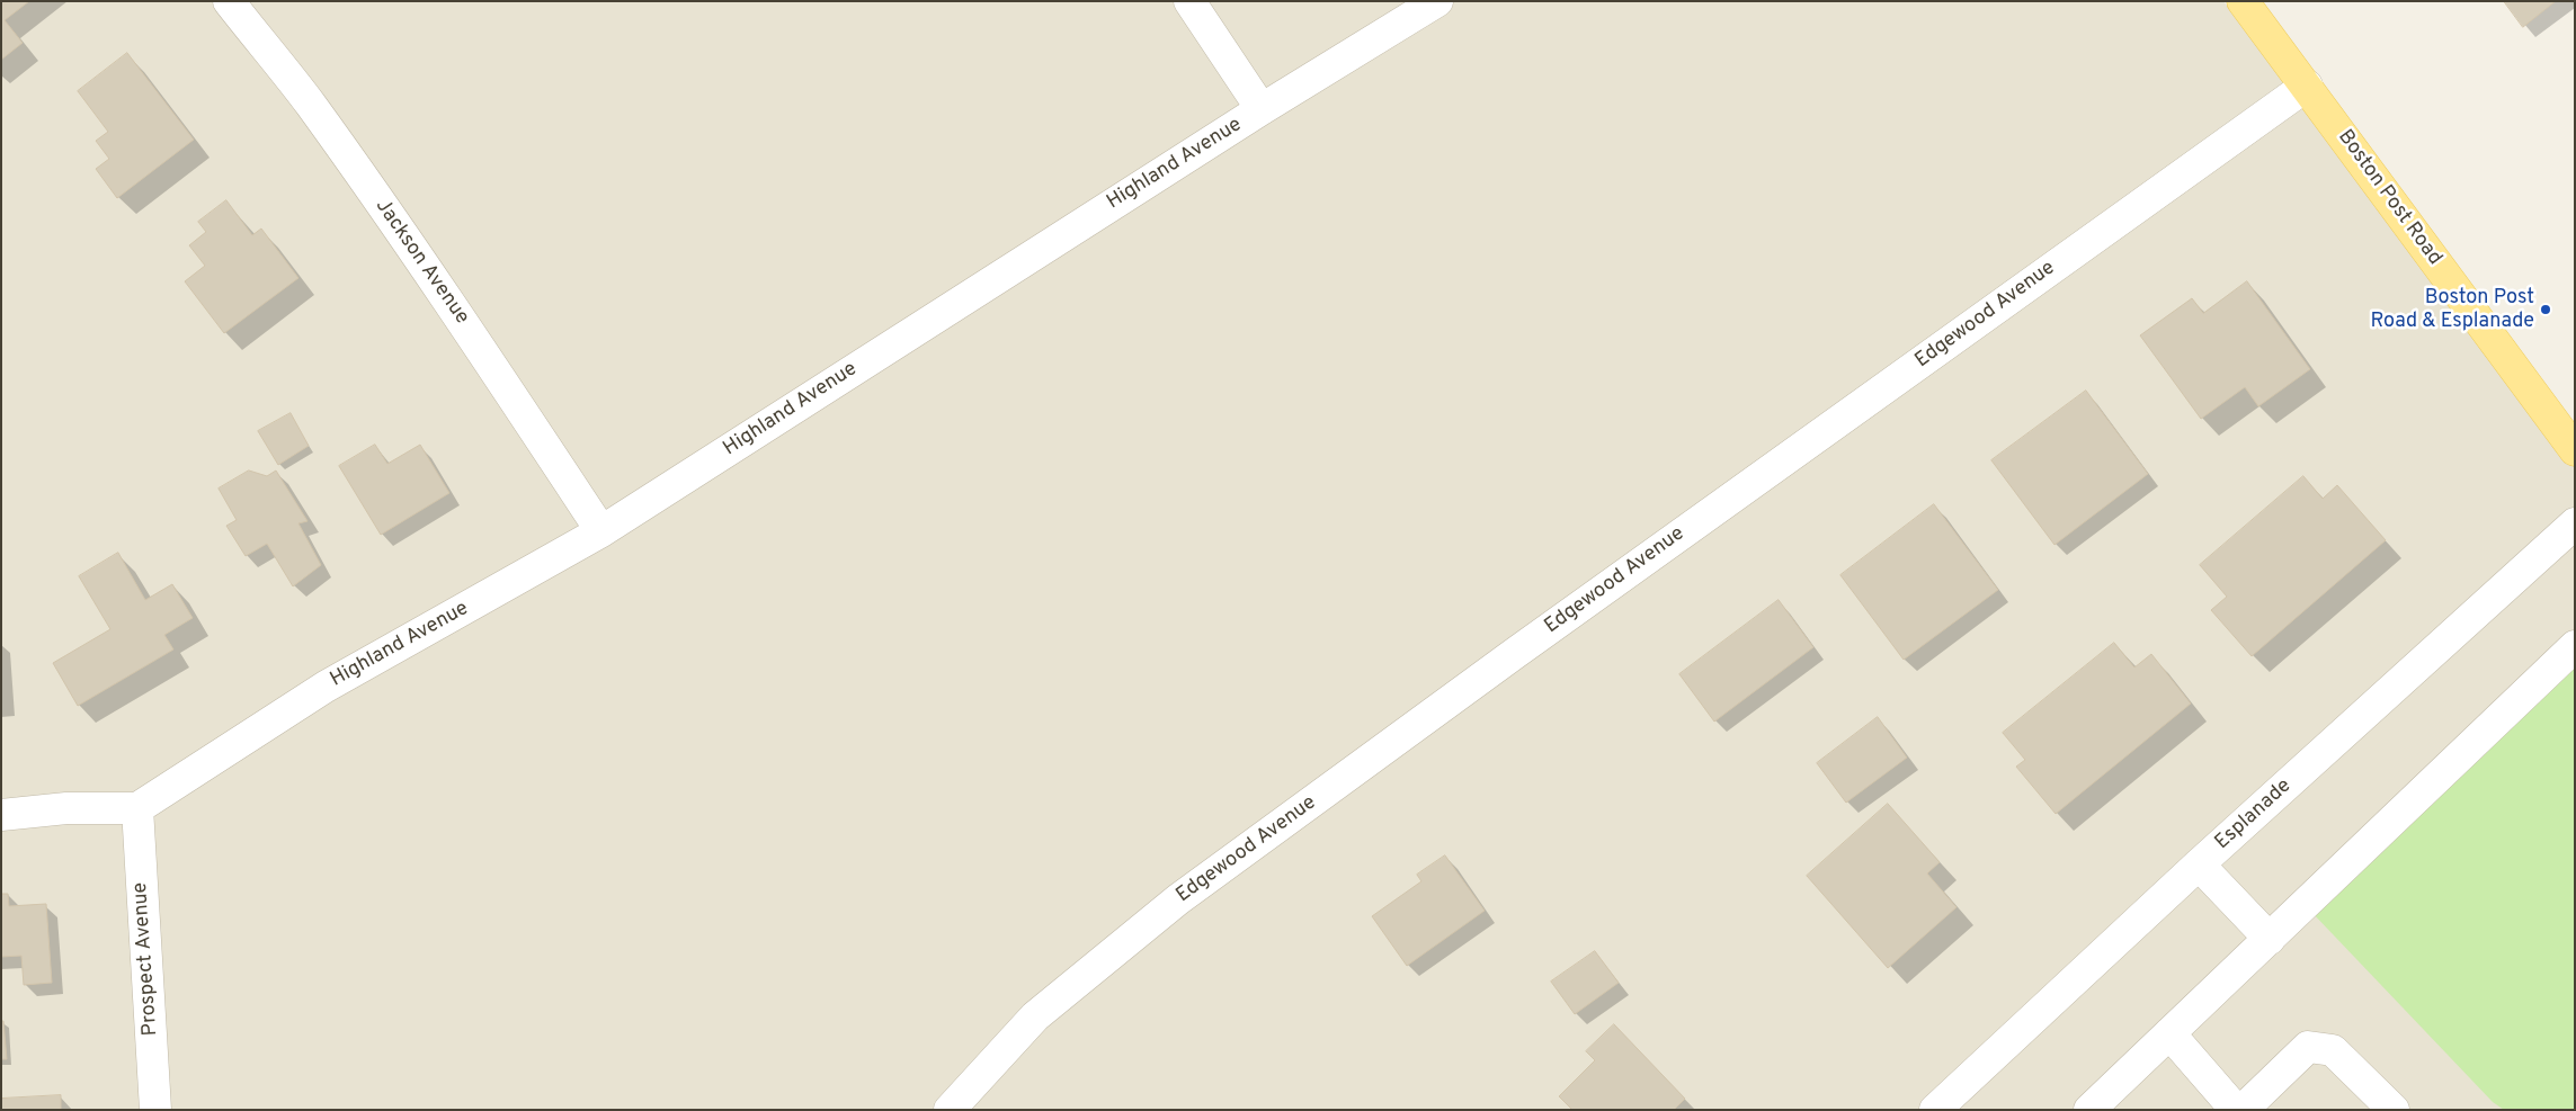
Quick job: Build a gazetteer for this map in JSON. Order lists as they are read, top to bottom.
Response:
{
  "streets": {
    "main road": ["Boston Post Road"],
    "street": [
      "Highland Avenue",
      "Jackson Avenue",
      "Edgewood Avenue",
      "Esplanade",
      "Prospect Avenue"
    ]
  },
  "crossings": [
    ["Highland Avenue", "Jackson Avenue"],
    ["Highland Avenue", "Prospect Avenue"],
    ["Boston Post Road", "Edgewood Avenue"]
  ],
  "places": ["Boston Post Road & Esplanade"]
}
